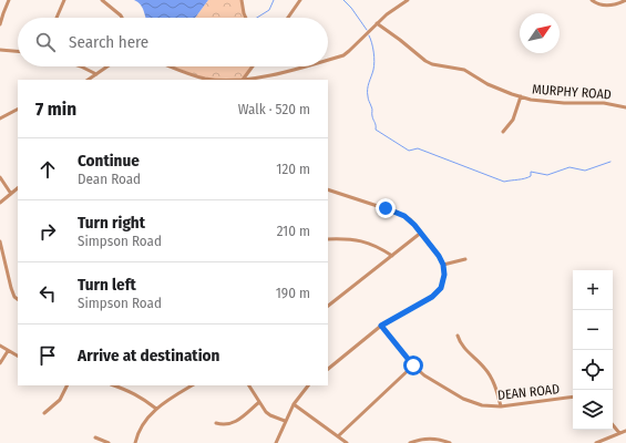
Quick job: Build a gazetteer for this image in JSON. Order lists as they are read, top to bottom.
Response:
{
  "streets": {
    "street": ["MURPHY ROAD", "DEAN ROAD"]
  },
  "north": "top right",
  "page": {
    "search": "Search here",
    "heading": ["7 min", "Walk · 520 m"],
    "list": [
      ["Continue", "Dean Road", "120 m"],
      ["Turn right", "Simpson Road", "210 m"],
      ["Turn left", "Simpson Road", "190 m"],
      "Arrive at destination"
    ],
    "map_buttons": ["+", "−"]
  }
}
